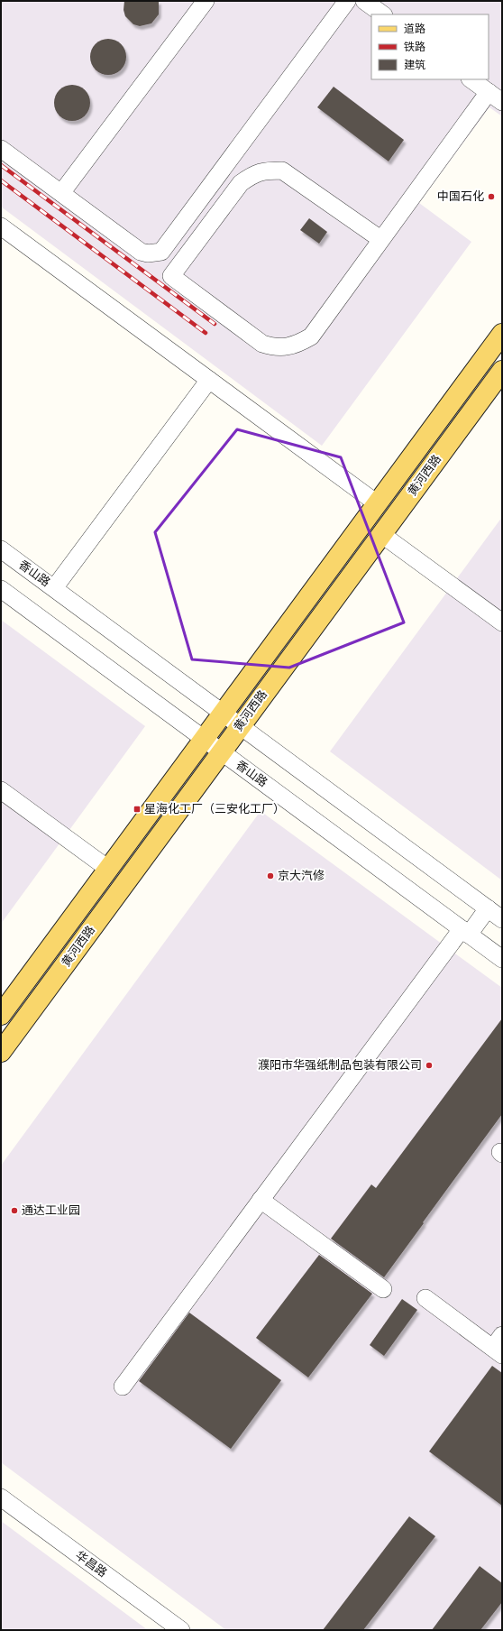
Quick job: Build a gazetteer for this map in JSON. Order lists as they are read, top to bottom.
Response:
{
  "streets": {
    "main road": ["黄河西路"],
    "street": ["香山路", "华昌路"]
  },
  "crossings": [
    ["黄河西路", "香山路"]
  ],
  "places": {
    "other": [
      "中国石化",
      "京大汽修",
      "濮阳市华强纸制品包装有限公司",
      "通达工业园"
    ],
    "transit": ["星海化工厂（三安化工厂）"]
  },
  "legend": ["道路", "铁路", "建筑"]
}
